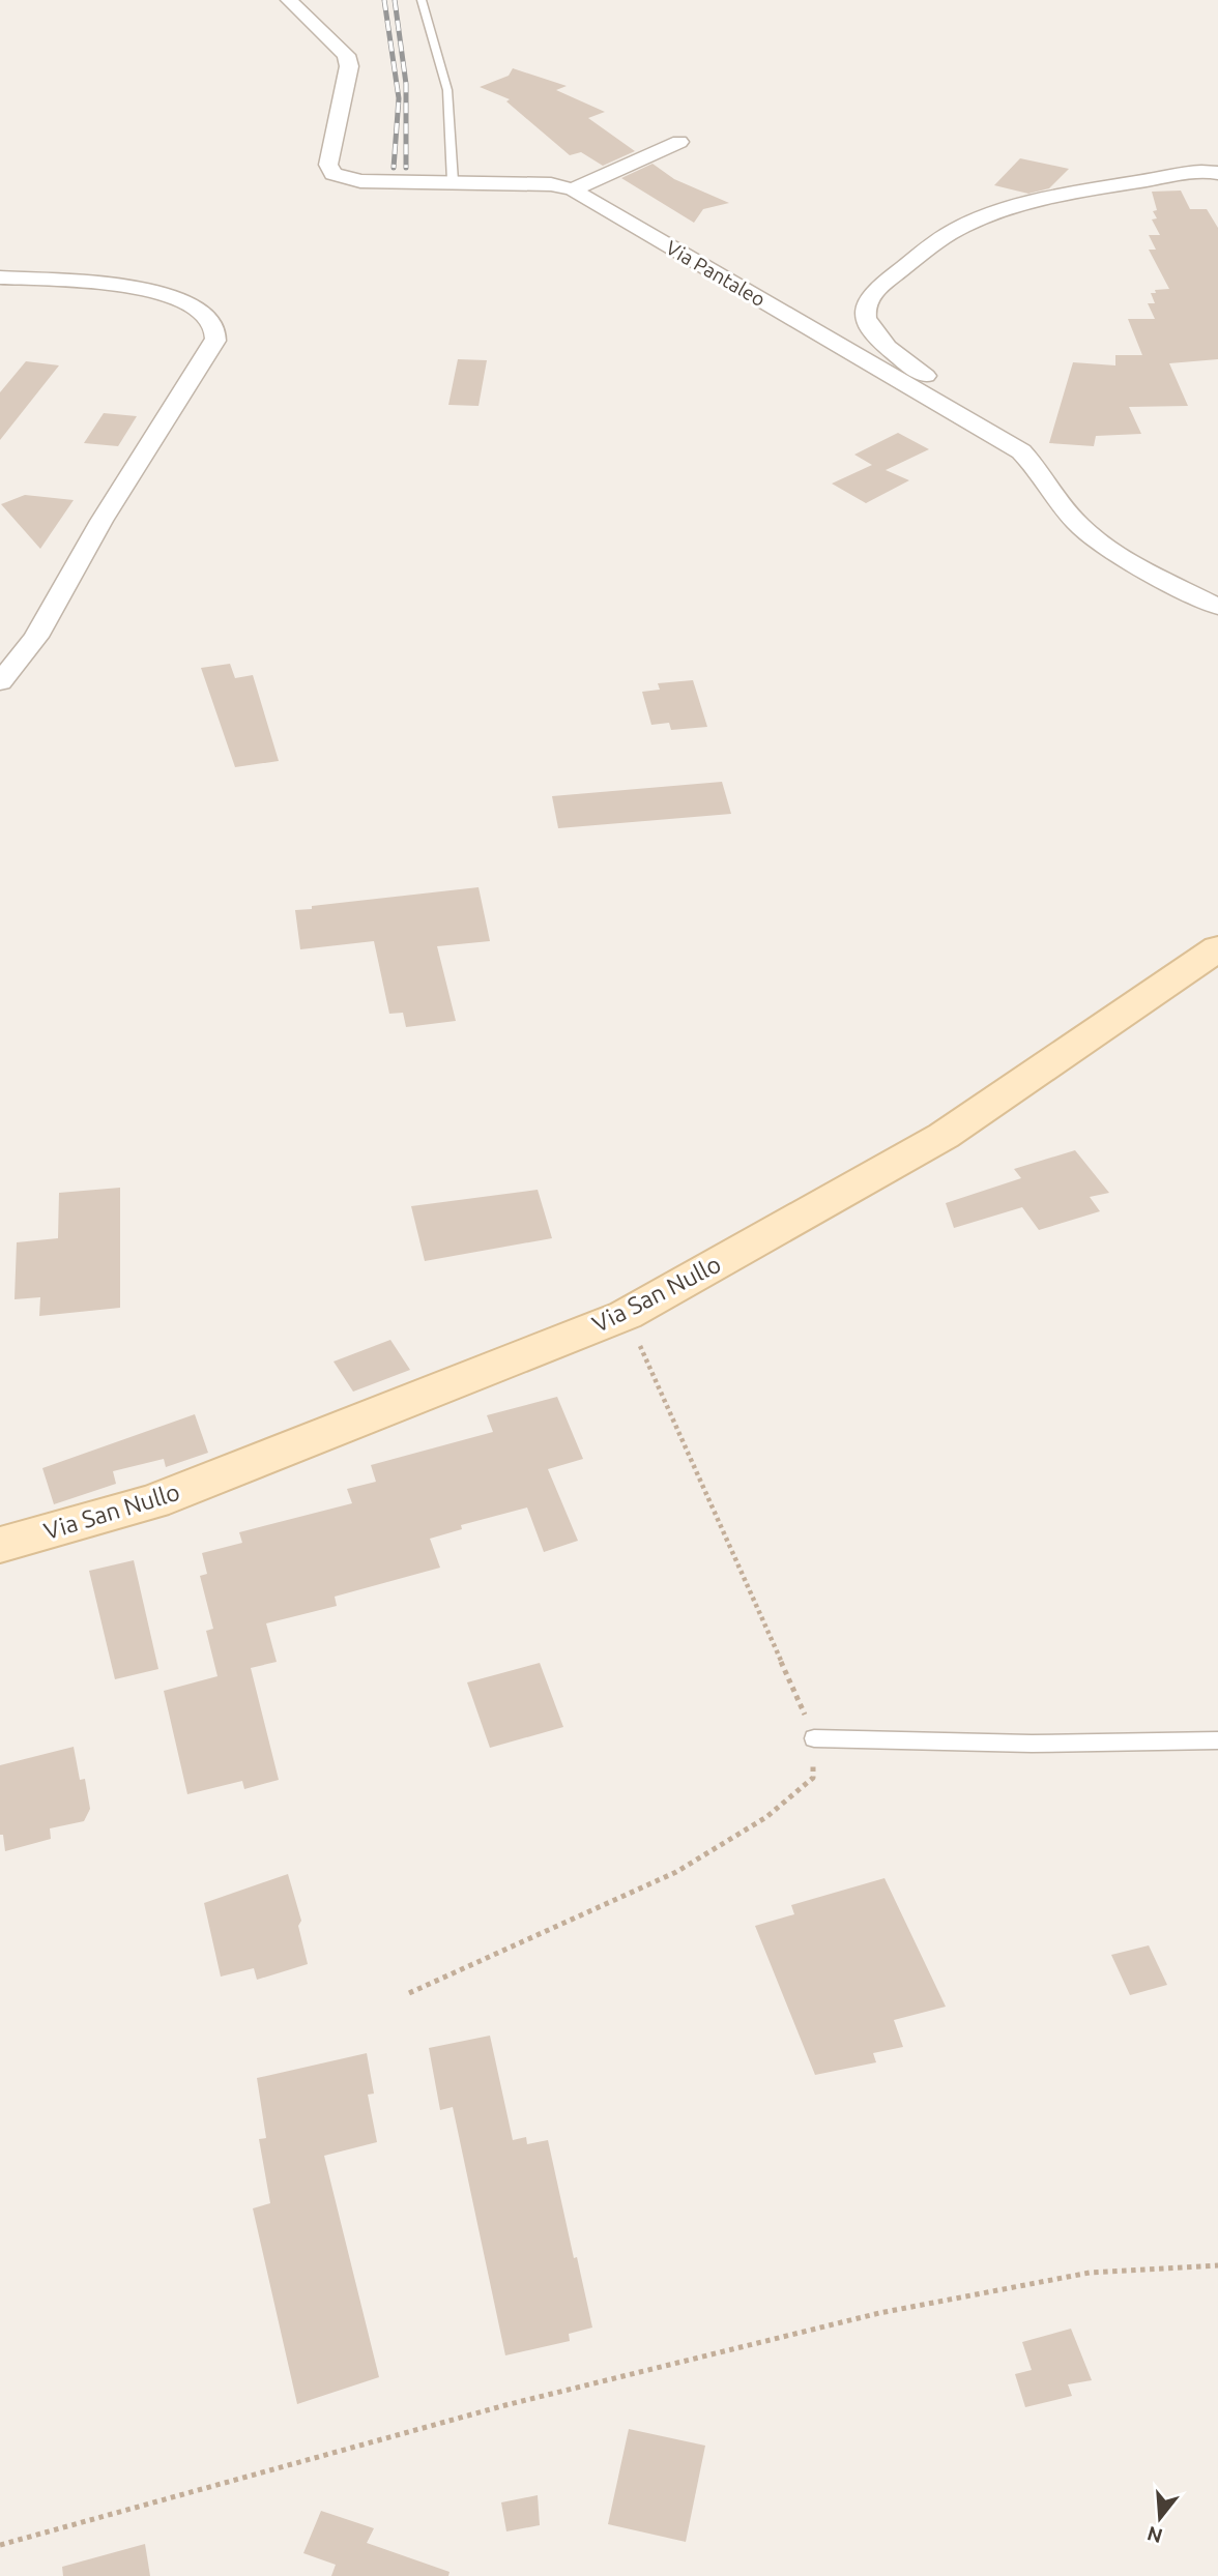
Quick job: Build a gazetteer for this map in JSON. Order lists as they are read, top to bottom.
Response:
{
  "streets": {
    "street": ["Via Pantaleo", "Via San Nullo"]
  },
  "north": "bottom"
}
